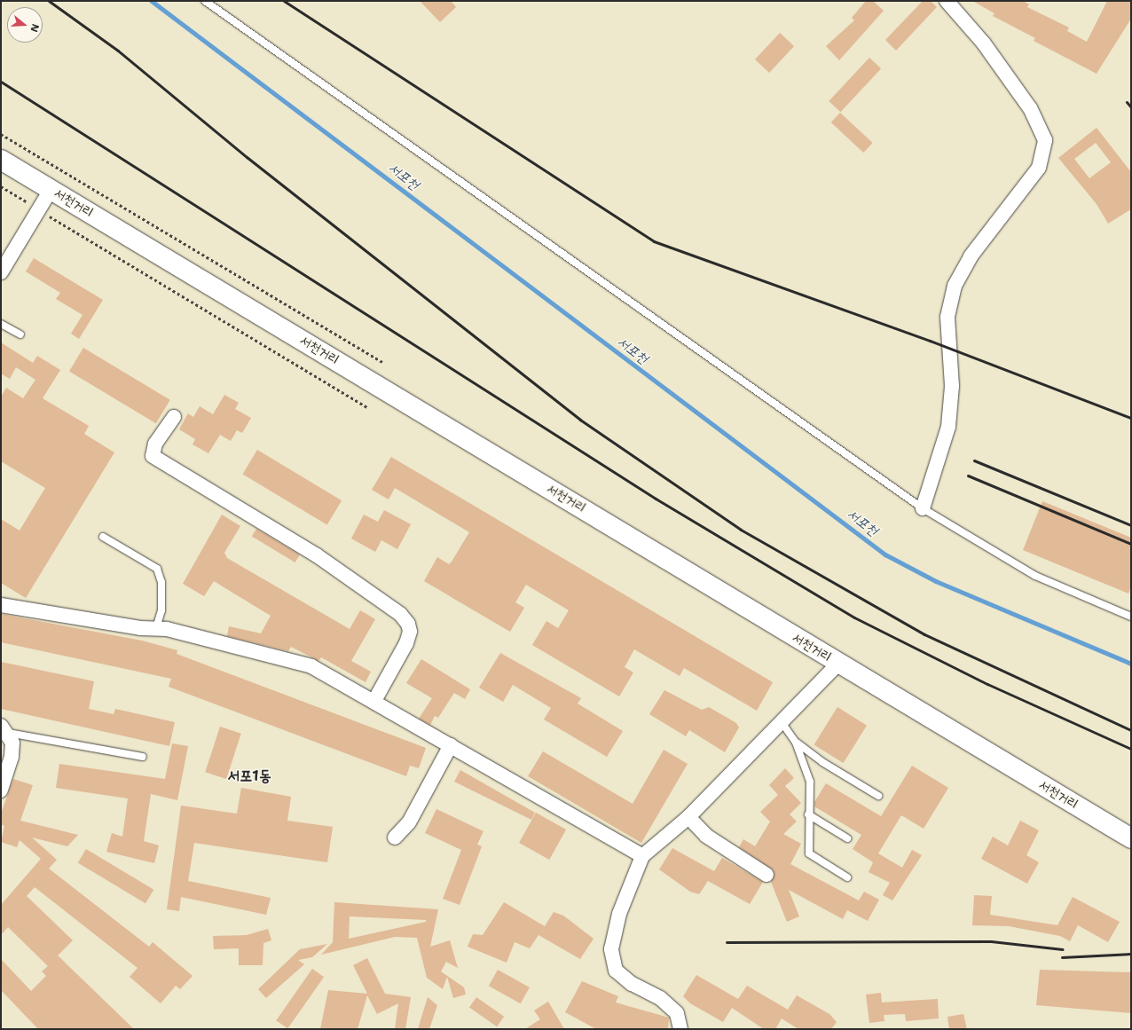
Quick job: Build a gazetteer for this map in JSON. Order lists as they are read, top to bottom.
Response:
{
  "streets": {
    "main road": ["서천거리"]
  },
  "districts": ["서포1동"],
  "water": ["서포천"],
  "north": "right"
}
